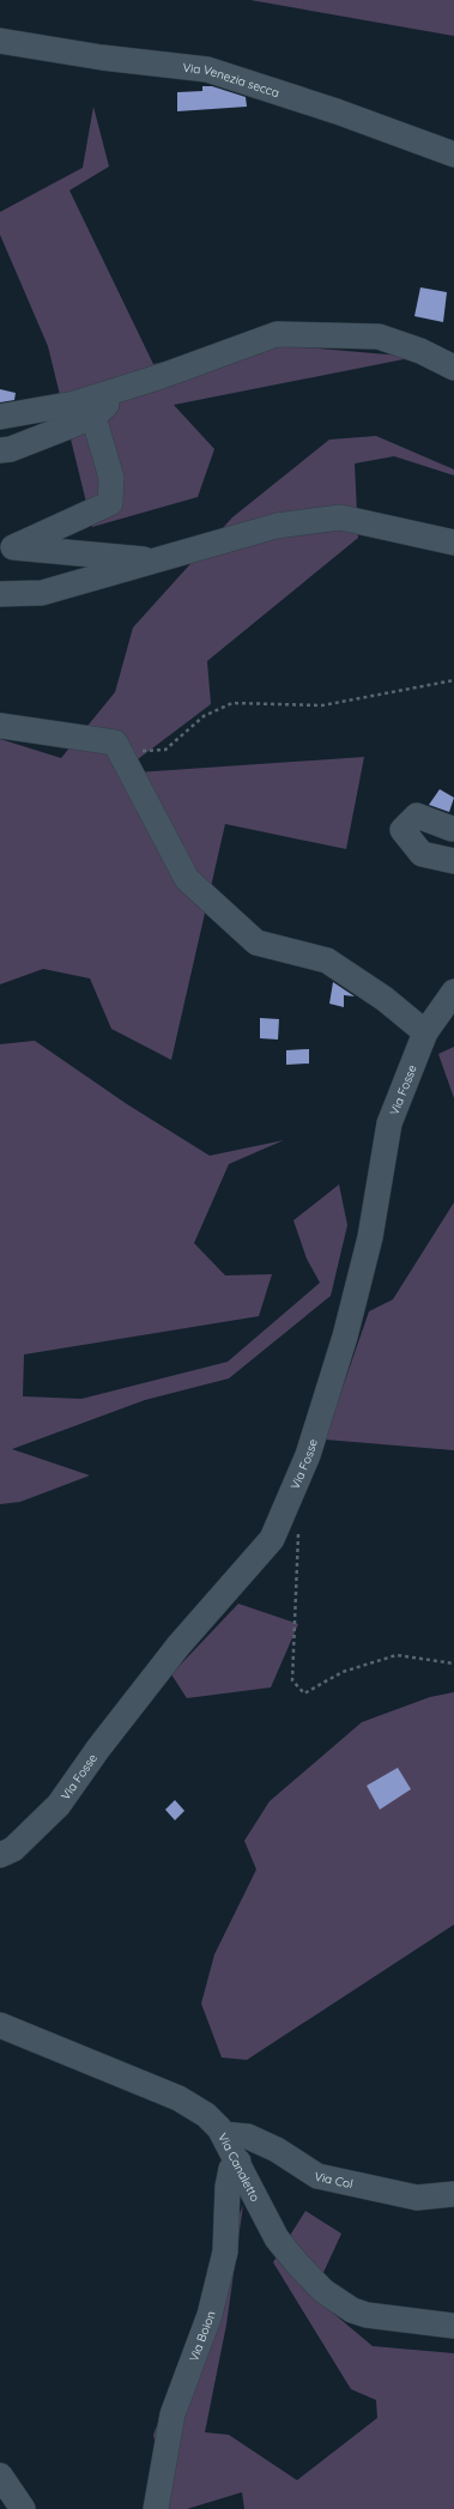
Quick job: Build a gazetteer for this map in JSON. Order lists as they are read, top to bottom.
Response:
{
  "streets": {
    "street": [
      "Via Venezia secca",
      "Via Fosse",
      "Via Canaletto",
      "Via Col",
      "Via Boion"
    ]
  },
  "crossings": [
    ["Via Canaletto", "Via Col"],
    ["Via Canaletto", "Via Boion"]
  ]
}
